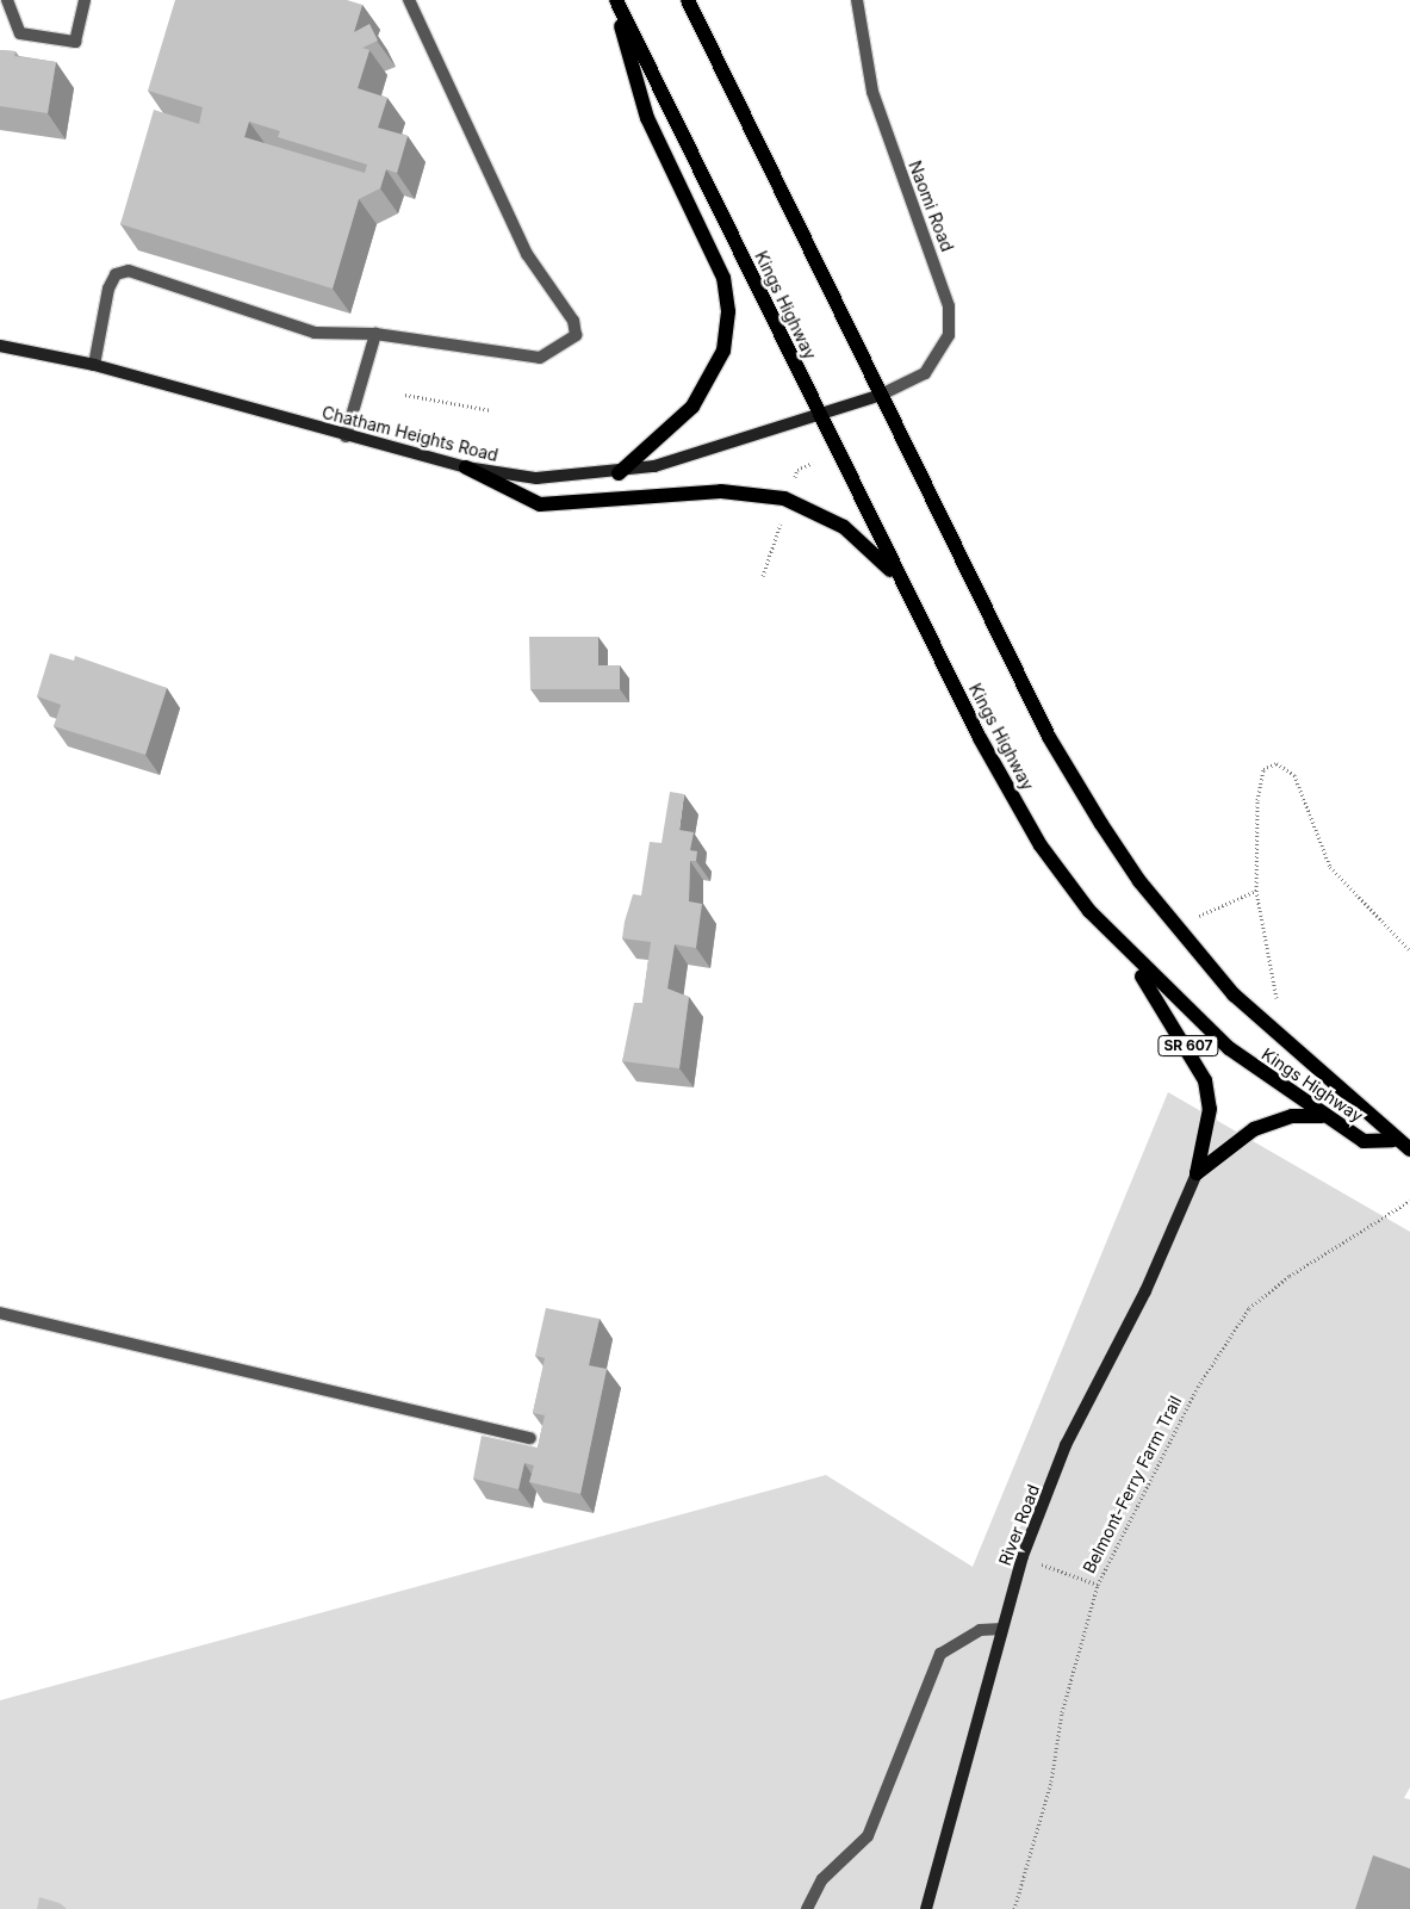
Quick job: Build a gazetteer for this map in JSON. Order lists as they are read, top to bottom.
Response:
{
  "streets": {
    "main road": [
      "Kings Highway",
      "Chatham Heights Road",
      "SR 607",
      "River Road"
    ],
    "street": ["Naomi Road"],
    "path": ["Belmont-Ferry Farm Trail"]
  },
  "crossings": [
    ["Naomi Road", "Kings Highway"],
    ["Naomi Road", "Chatham Heights Road"],
    ["Kings Highway", "Chatham Heights Road"],
    ["Kings Highway", "SR 607"],
    ["SR 607", "River Road"]
  ]
}
